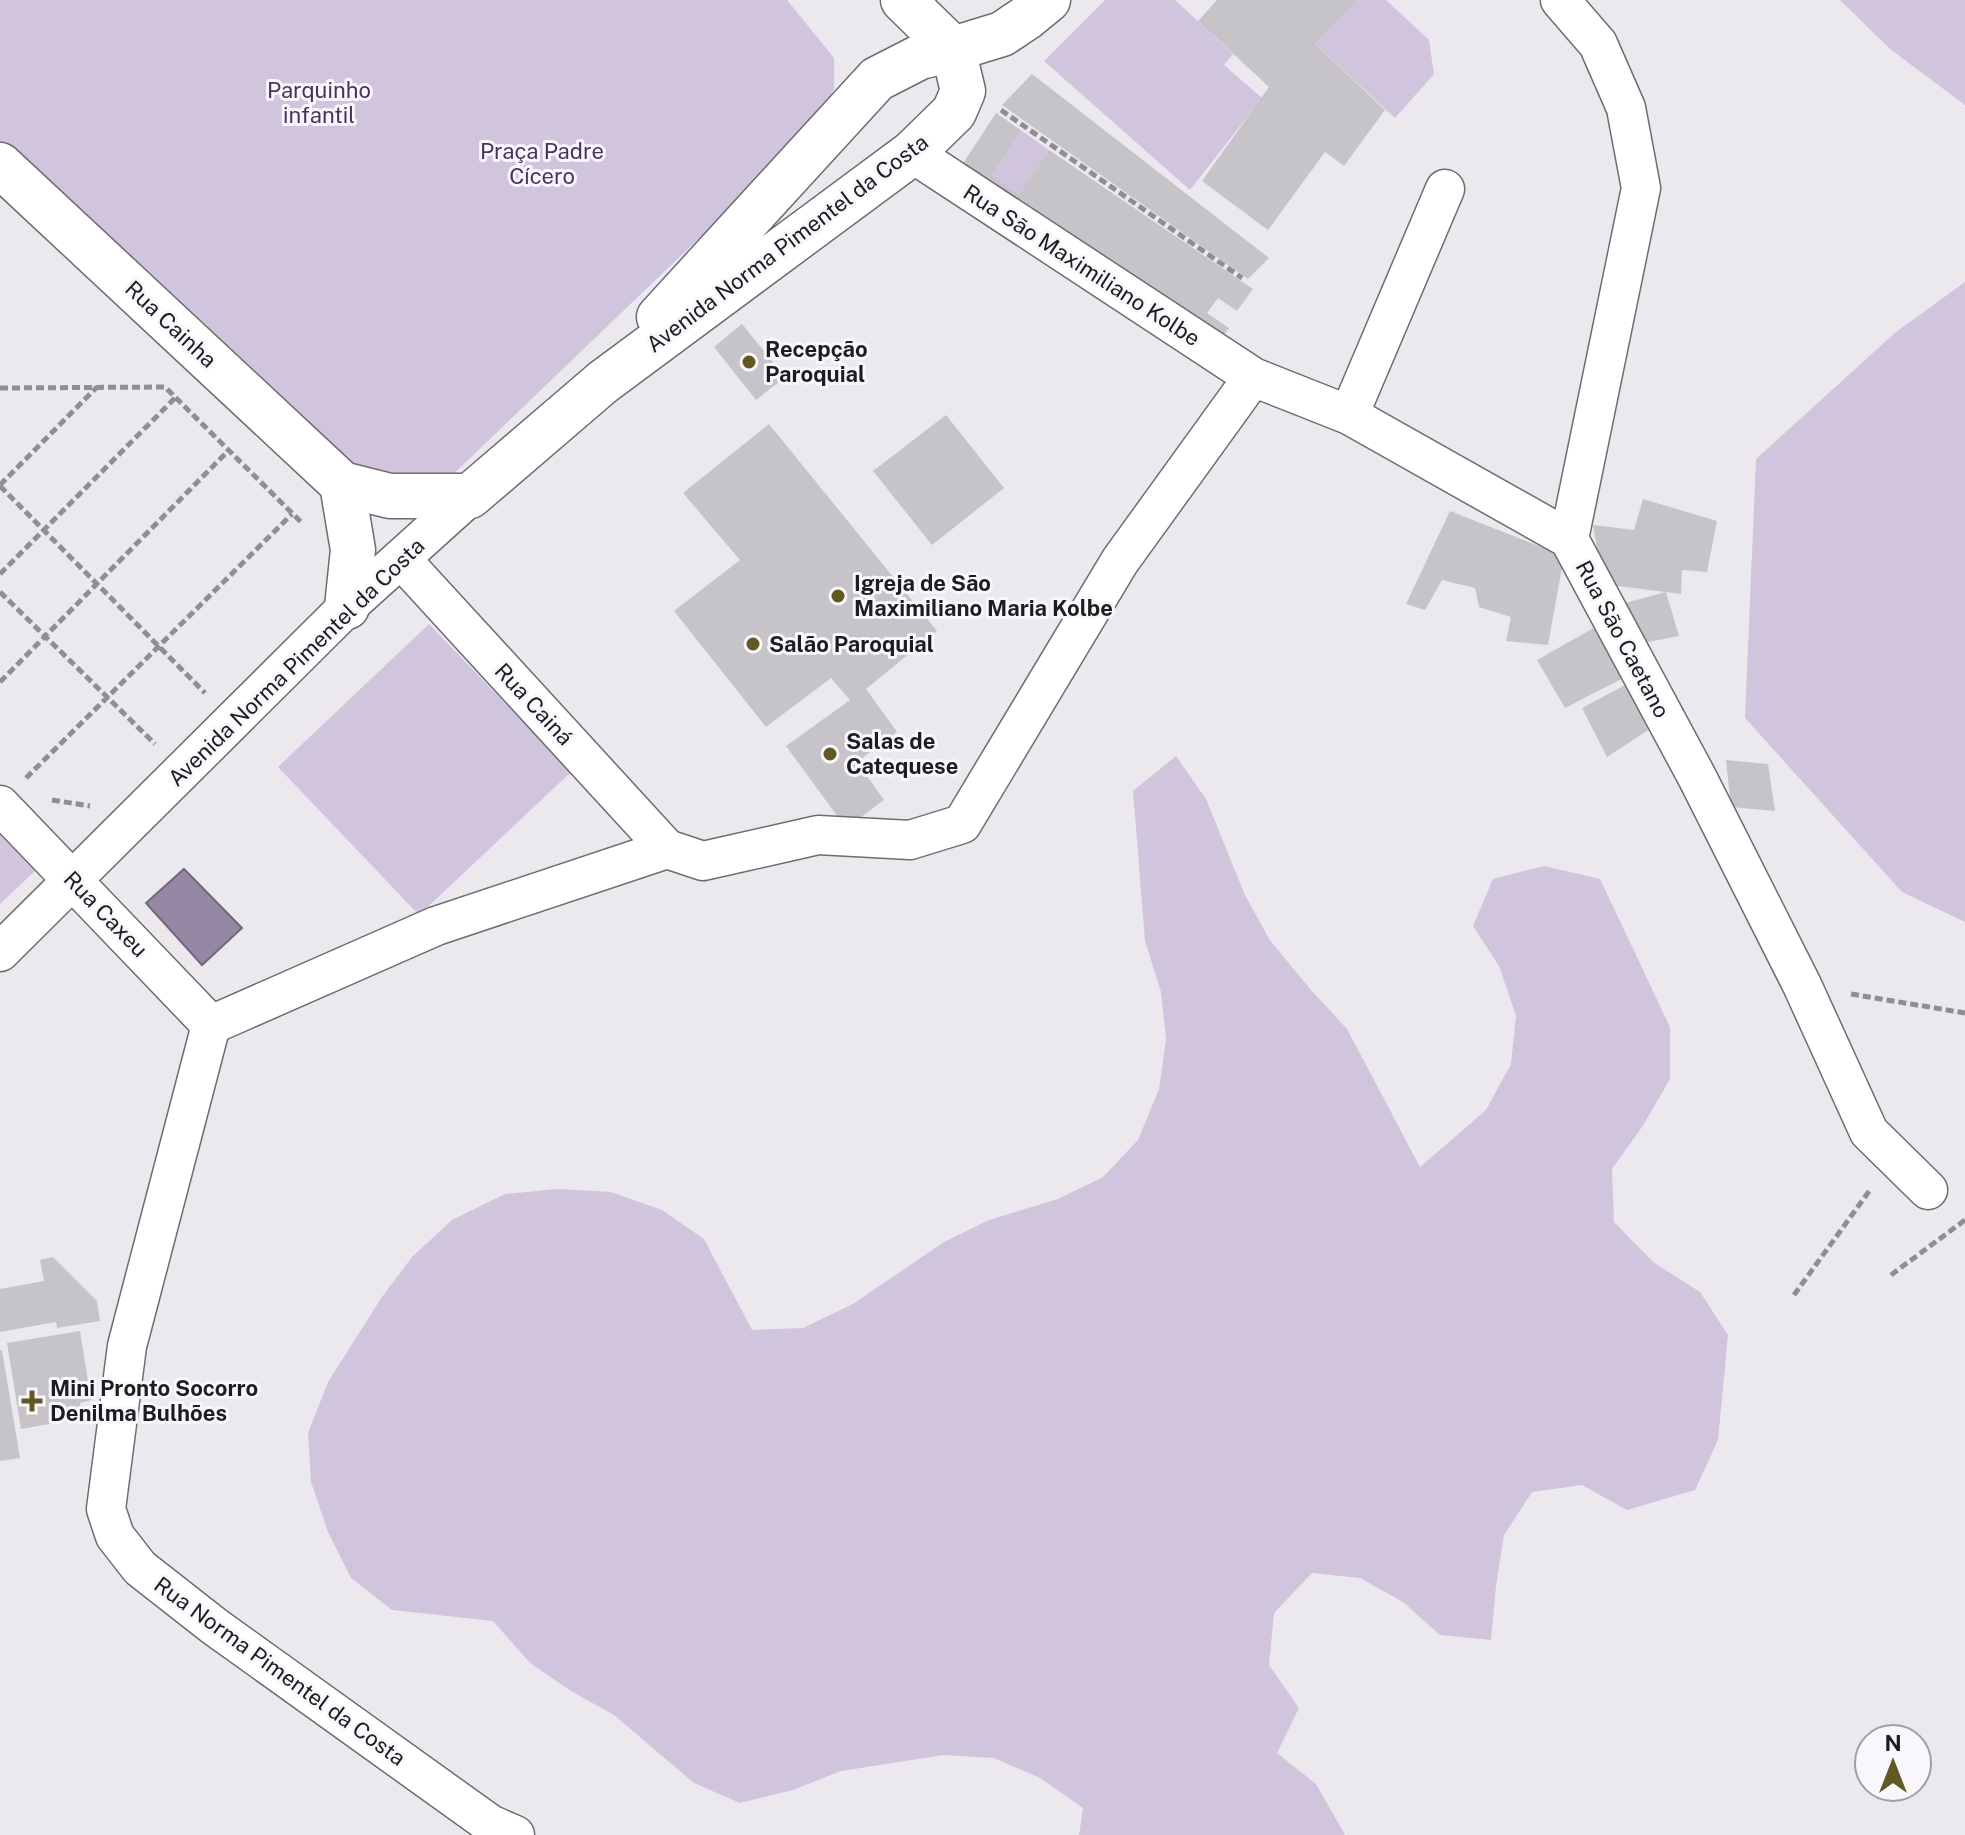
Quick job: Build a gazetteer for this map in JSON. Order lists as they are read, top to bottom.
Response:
{
  "streets": {
    "street": [
      "Avenida Norma Pimentel da Costa",
      "Rua São Maximiliano Kolbe",
      "Rua Cainha",
      "Rua São Caetano",
      "Rua Cainá",
      "Rua Caxeu",
      "Rua Norma Pimentel da Costa"
    ]
  },
  "crossings": [
    ["Avenida Norma Pimentel da Costa", "Rua São Maximiliano Kolbe"],
    ["Avenida Norma Pimentel da Costa", "Rua Cainha"],
    ["Avenida Norma Pimentel da Costa", "Rua Cainá"],
    ["Avenida Norma Pimentel da Costa", "Rua Caxeu"],
    ["Rua São Maximiliano Kolbe", "Rua São Caetano"],
    ["Rua Caxeu", "Rua Norma Pimentel da Costa"]
  ],
  "parks": ["Parquinho infantil", "Praça Padre Cícero"],
  "places": {
    "other": [
      "Recepção Paroquial",
      "Igreja de São Maximiliano Maria Kolbe",
      "Salão Paroquial",
      "Salas de Catequese"
    ],
    "health": ["Mini Pronto Socorro Denilma Bulhões"]
  },
  "north": "top"
}
